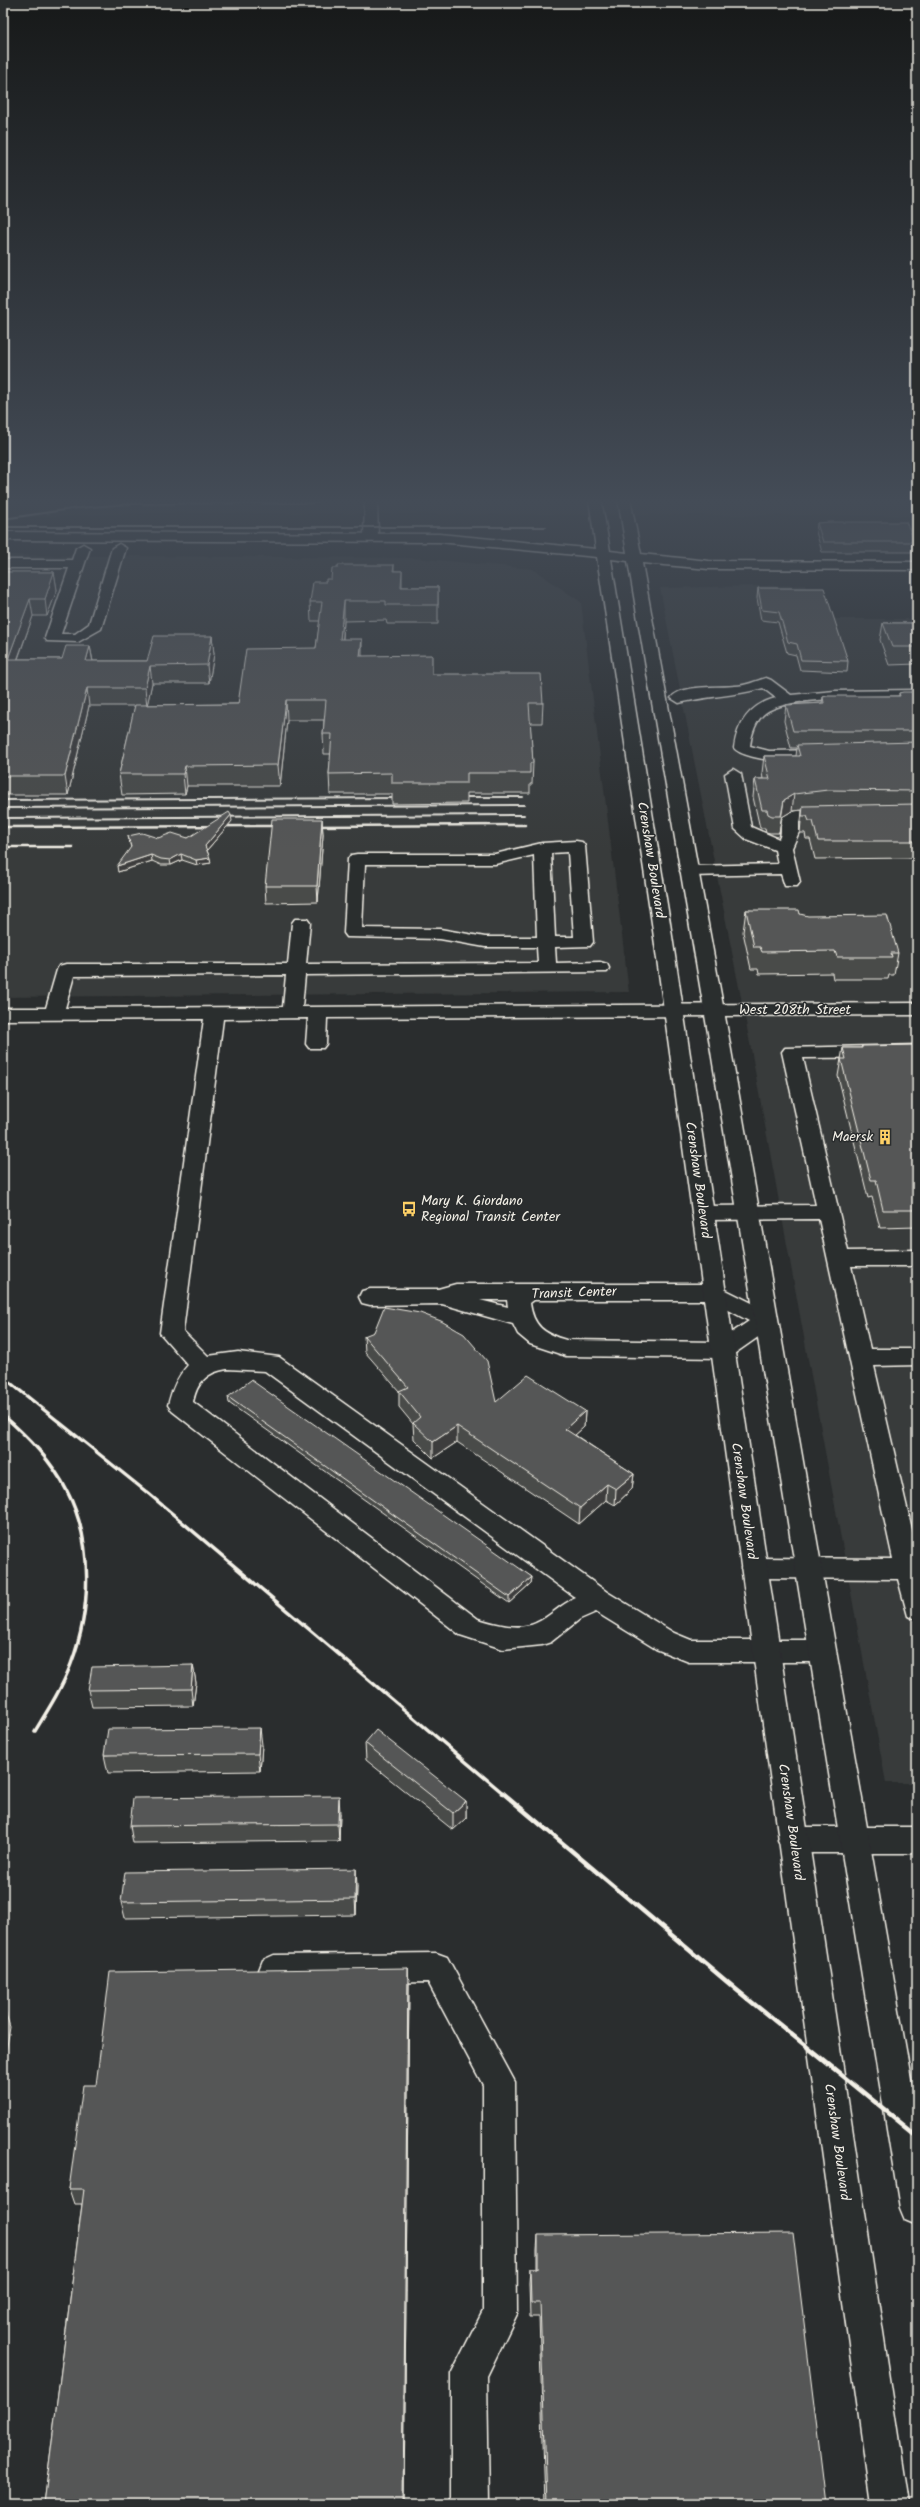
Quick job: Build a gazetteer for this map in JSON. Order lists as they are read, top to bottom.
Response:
{
  "streets": {
    "main road": ["Crenshaw Boulevard", "West 208th Street", "Transit Center"]
  },
  "crossings": [
    ["Crenshaw Boulevard", "West 208th Street"],
    ["Crenshaw Boulevard", "Transit Center"]
  ],
  "places": {
    "building": ["Maersk"],
    "bus stop": ["Mary K. Giordano Regional Transit Center"]
  }
}
